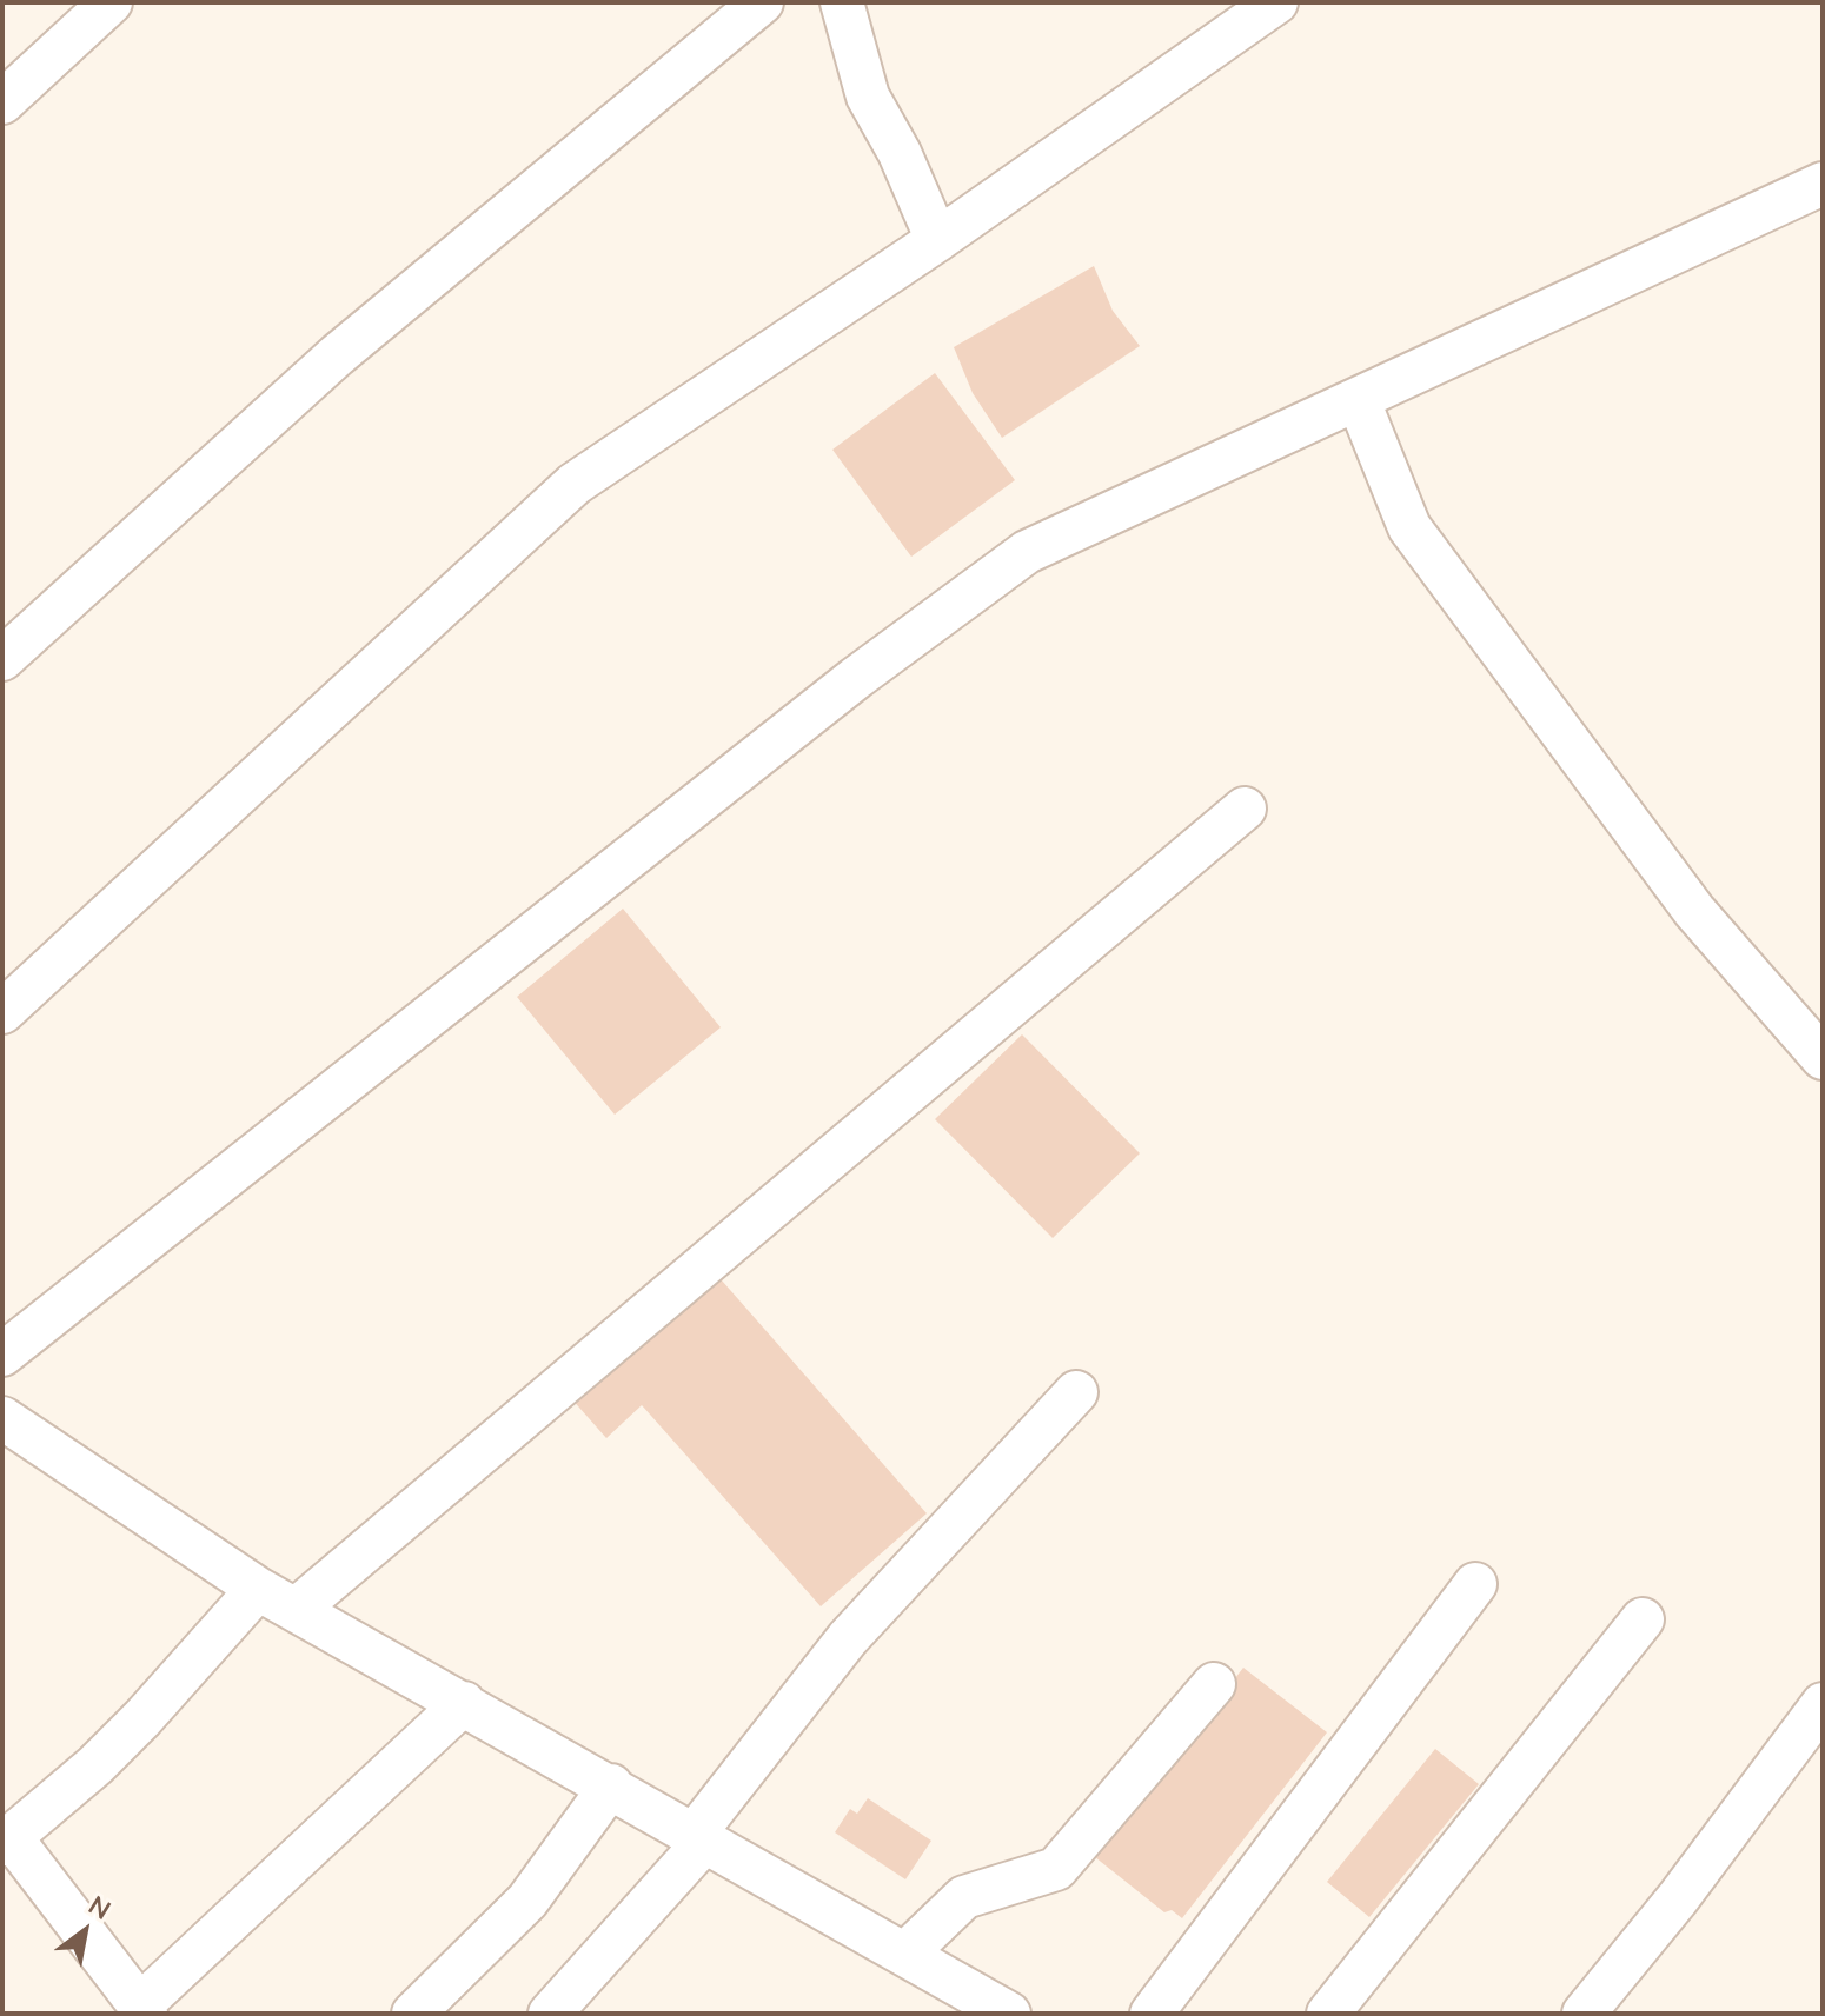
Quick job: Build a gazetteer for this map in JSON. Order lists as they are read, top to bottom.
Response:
{
  "north": "top right"
}
